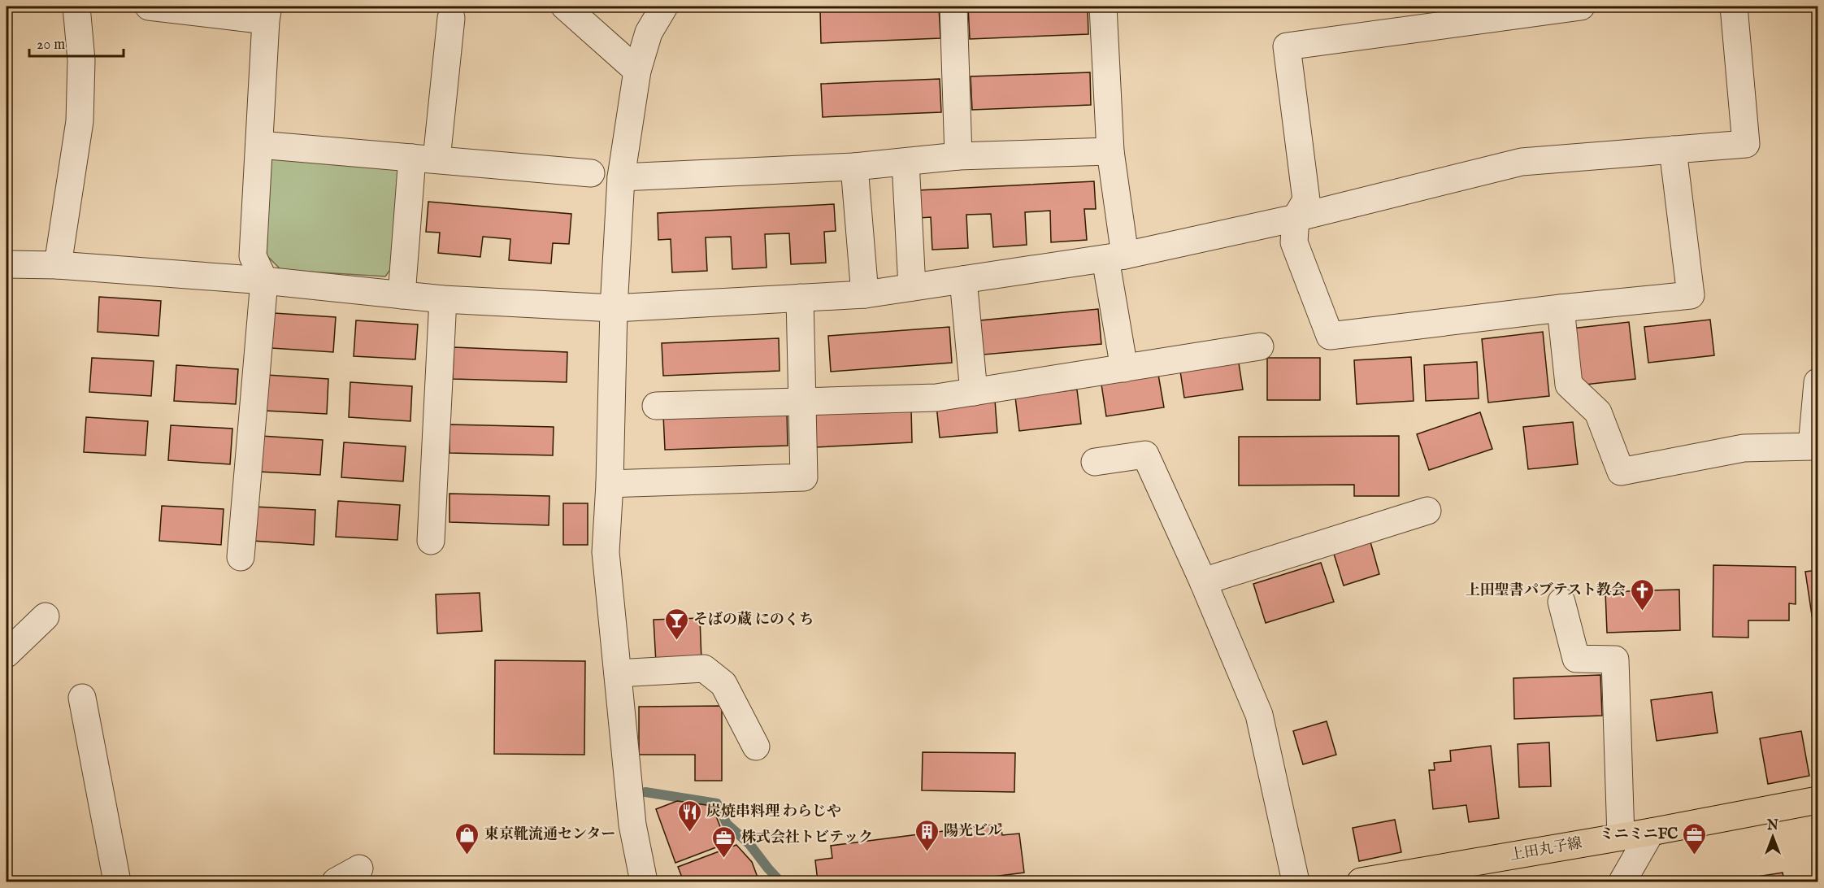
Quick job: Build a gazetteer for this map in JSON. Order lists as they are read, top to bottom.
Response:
{
  "streets": {
    "main road": ["上田丸子線"]
  },
  "places": {
    "church": ["上田聖書パブテスト教会"],
    "bar": ["そばの蔵 にのくち"],
    "restaurant": ["炭焼串料理 わらじや"],
    "building": ["陽光ビル"],
    "shop": ["東京靴流通センター"],
    "office": ["ミニミニFC", "株式会社トビテック"]
  },
  "scale_bar": "20 m",
  "north": "top"
}
